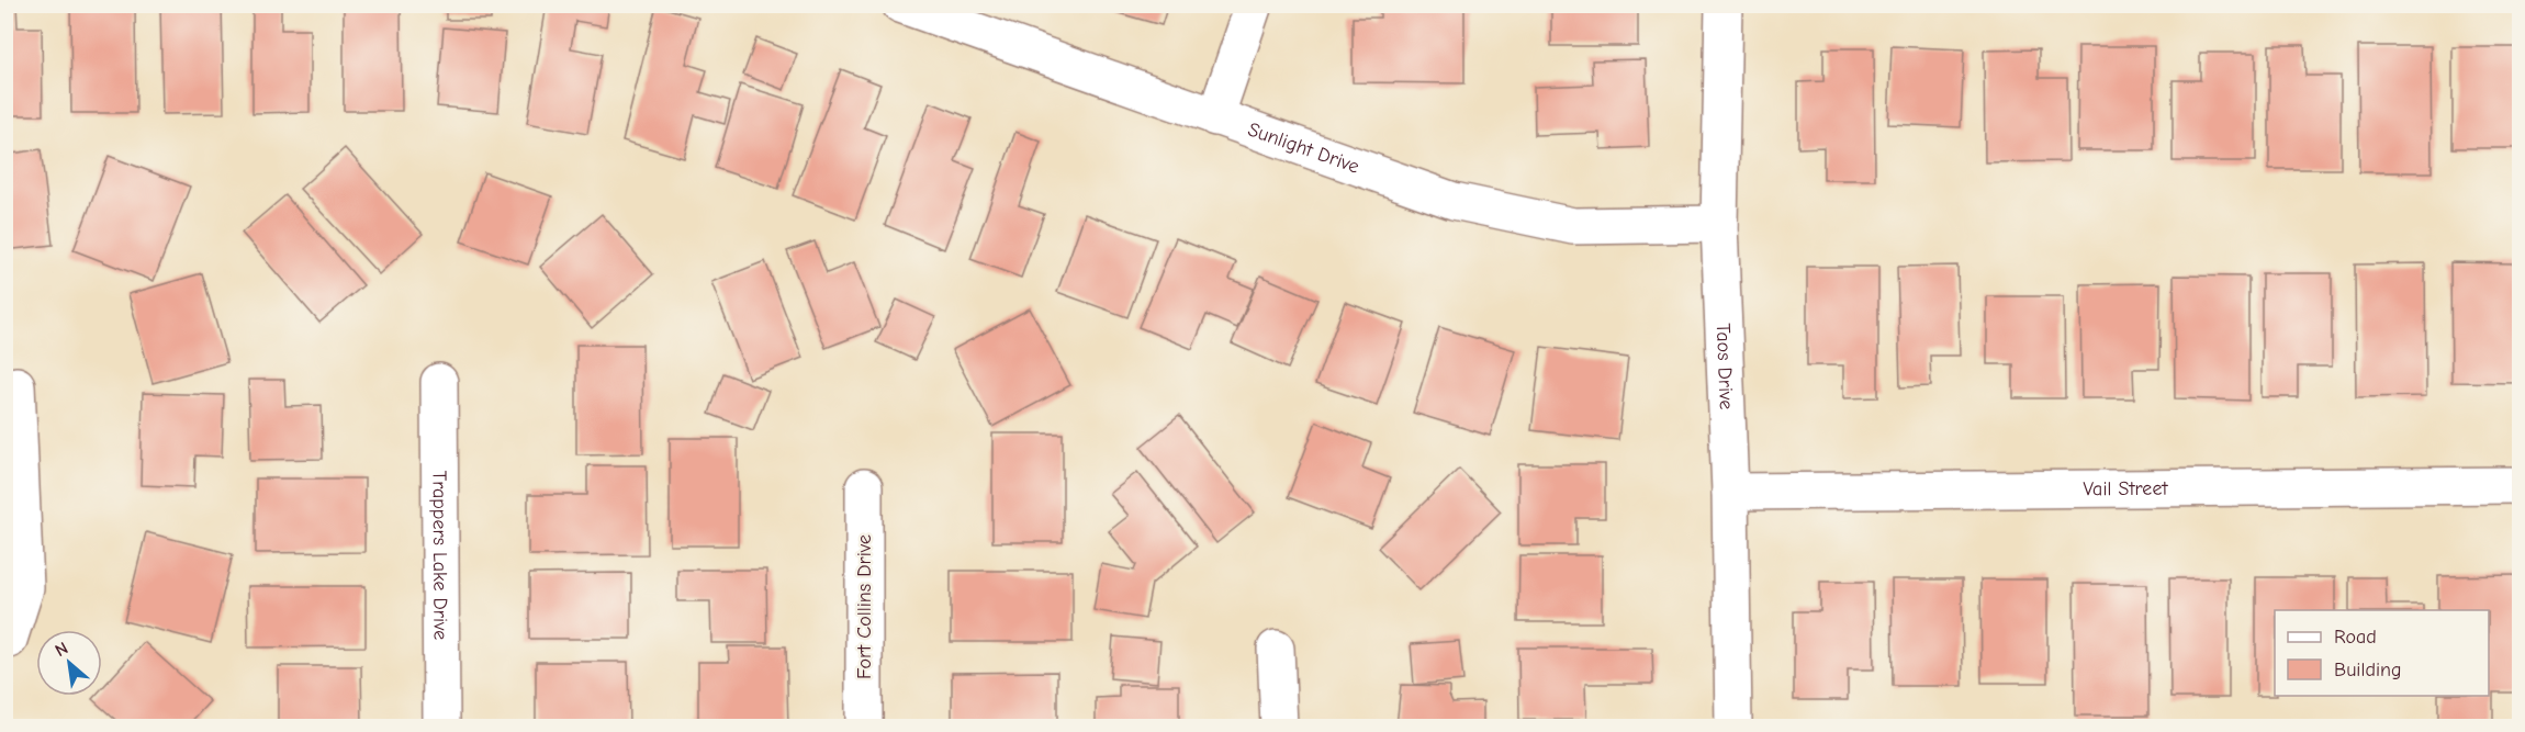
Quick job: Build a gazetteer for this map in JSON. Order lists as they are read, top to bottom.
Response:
{
  "streets": {
    "street": [
      "Sunlight Drive",
      "Taos Drive",
      "Vail Street",
      "Trappers Lake Drive",
      "Fort Collins Drive"
    ]
  },
  "crossings": [
    ["Sunlight Drive", "Taos Drive"],
    ["Taos Drive", "Vail Street"]
  ],
  "legend": ["Road", "Building"],
  "north": "top left"
}
